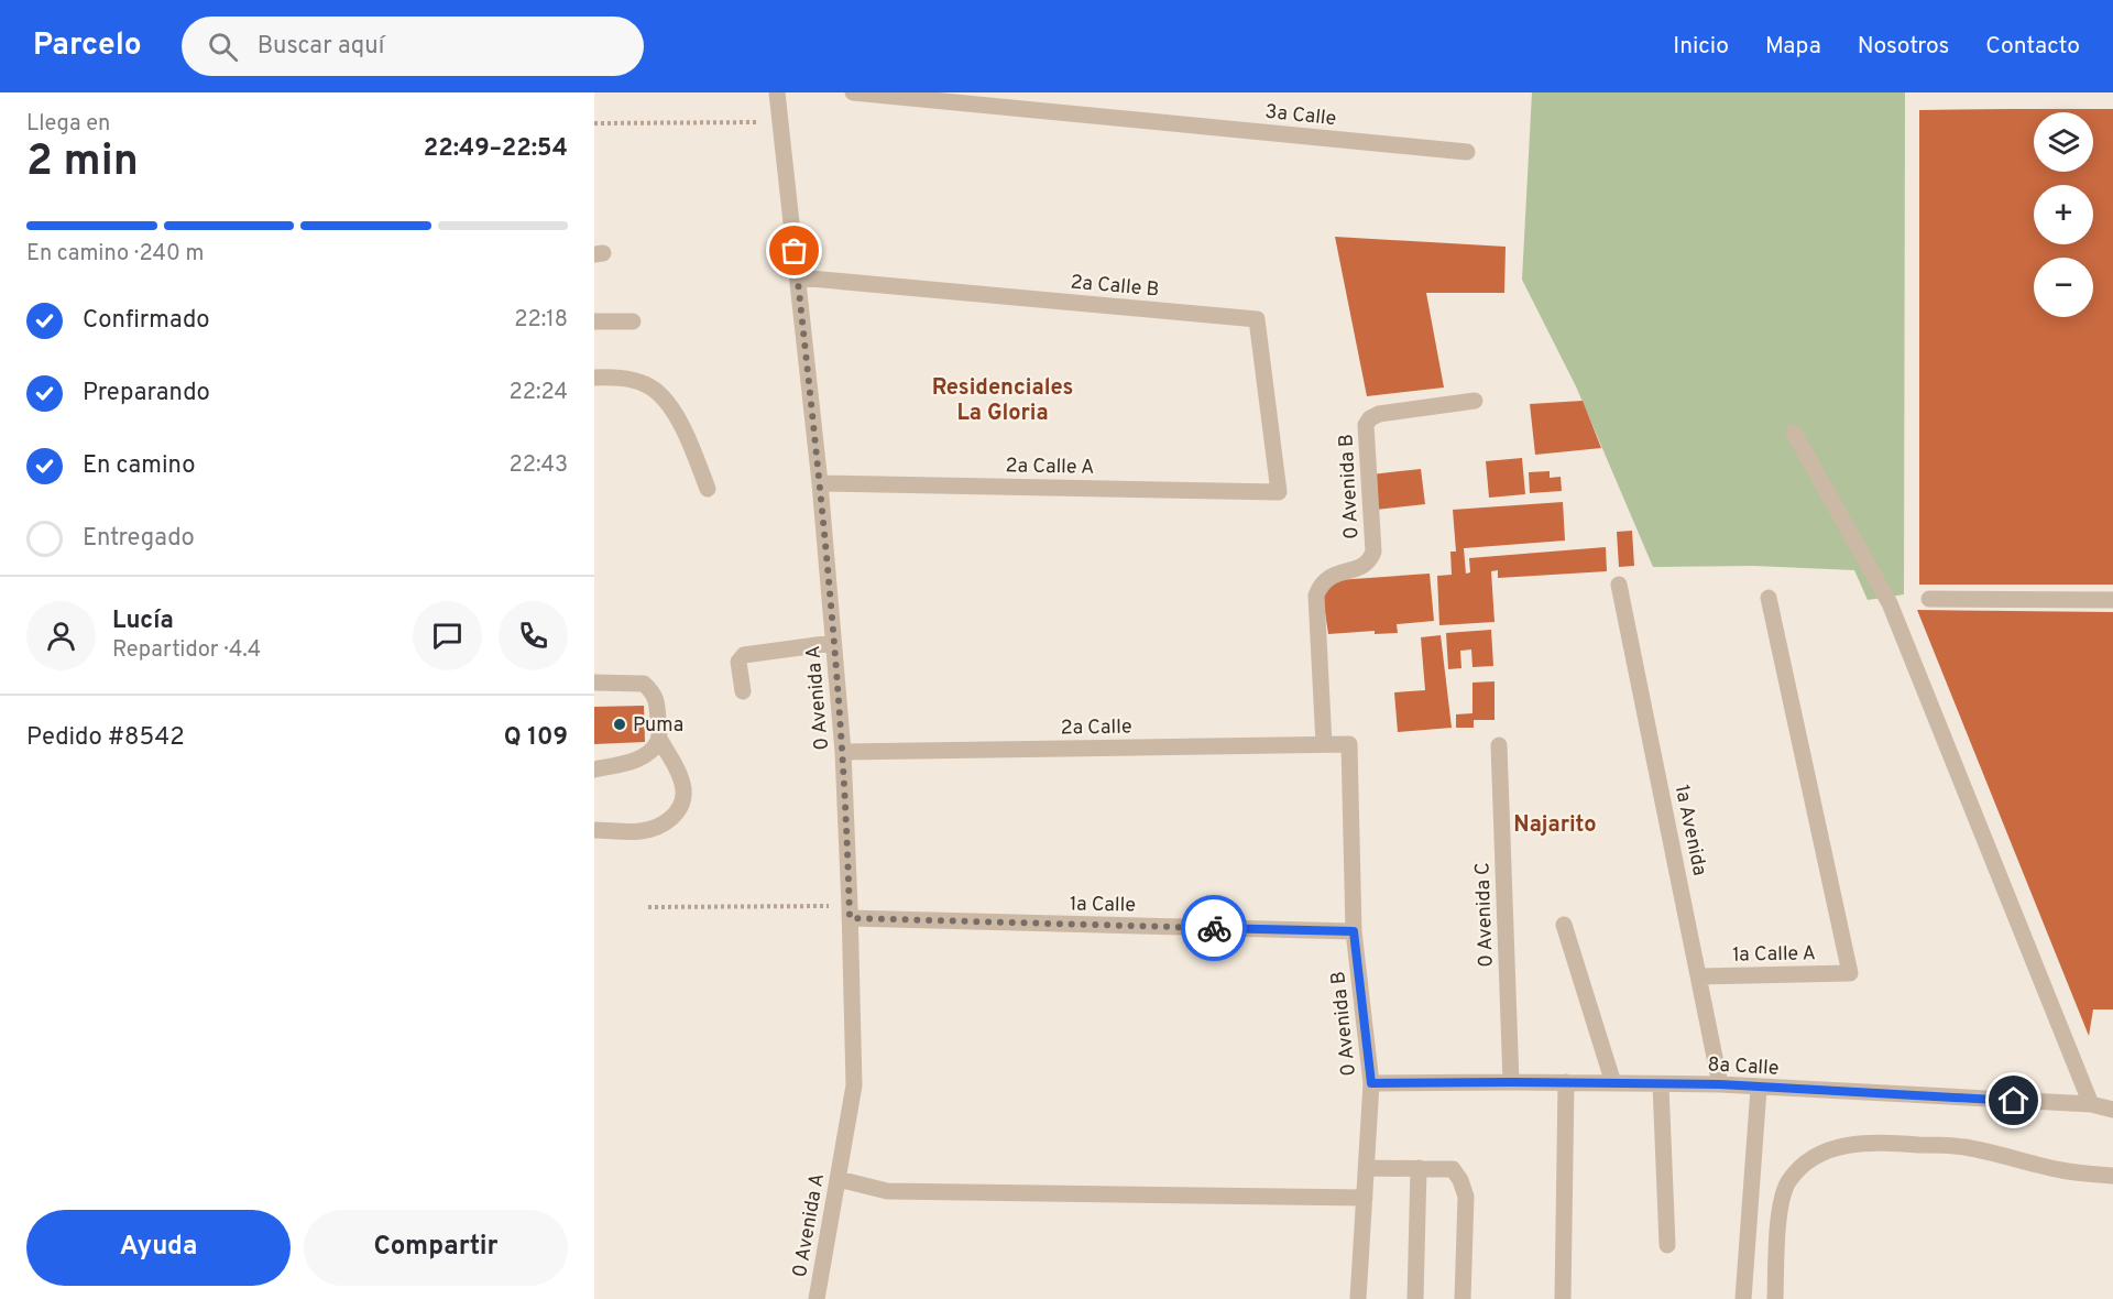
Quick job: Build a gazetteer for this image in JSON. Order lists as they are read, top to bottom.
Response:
{
  "streets": {
    "street": [
      "3a Calle",
      "2a Calle B",
      "2a Calle A",
      "0 Avenida B",
      "0 Avenida A",
      "2a Calle",
      "1a Avenida",
      "1a Calle",
      "0 Avenida C",
      "1a Calle A",
      "8a Calle"
    ]
  },
  "crossings": [
    ["2a Calle B", "2a Calle A"],
    ["2a Calle B", "0 Avenida A"],
    ["2a Calle A", "0 Avenida A"],
    ["0 Avenida B", "2a Calle"],
    ["0 Avenida B", "1a Calle"],
    ["0 Avenida B", "8a Calle"],
    ["0 Avenida A", "2a Calle"],
    ["0 Avenida A", "1a Calle"],
    ["1a Avenida", "1a Calle A"],
    ["1a Avenida", "8a Calle"],
    ["0 Avenida C", "8a Calle"]
  ],
  "districts": ["Residenciales La Gloria", "Najarito"],
  "places": ["Puma"],
  "page": {
    "header": "Parcelo",
    "search": "Buscar aquí",
    "nav": [
      "Inicio",
      "Mapa",
      "Nosotros",
      "Contacto"
    ],
    "heading": ["2 min", "Llega en", "22:49–22:54"],
    "panel": [
      "Lucía",
      "Repartidor · 4.4",
      "Pedido #8542",
      "Q 109"
    ],
    "map_buttons": ["+", "−"],
    "bar": "En camino · 240 m",
    "list": [
      ["Confirmado", "22:18"],
      ["Preparando", "22:24"],
      ["En camino", "22:43"],
      "Entregado"
    ],
    "buttons": ["Ayuda", "Compartir"]
  }
}
